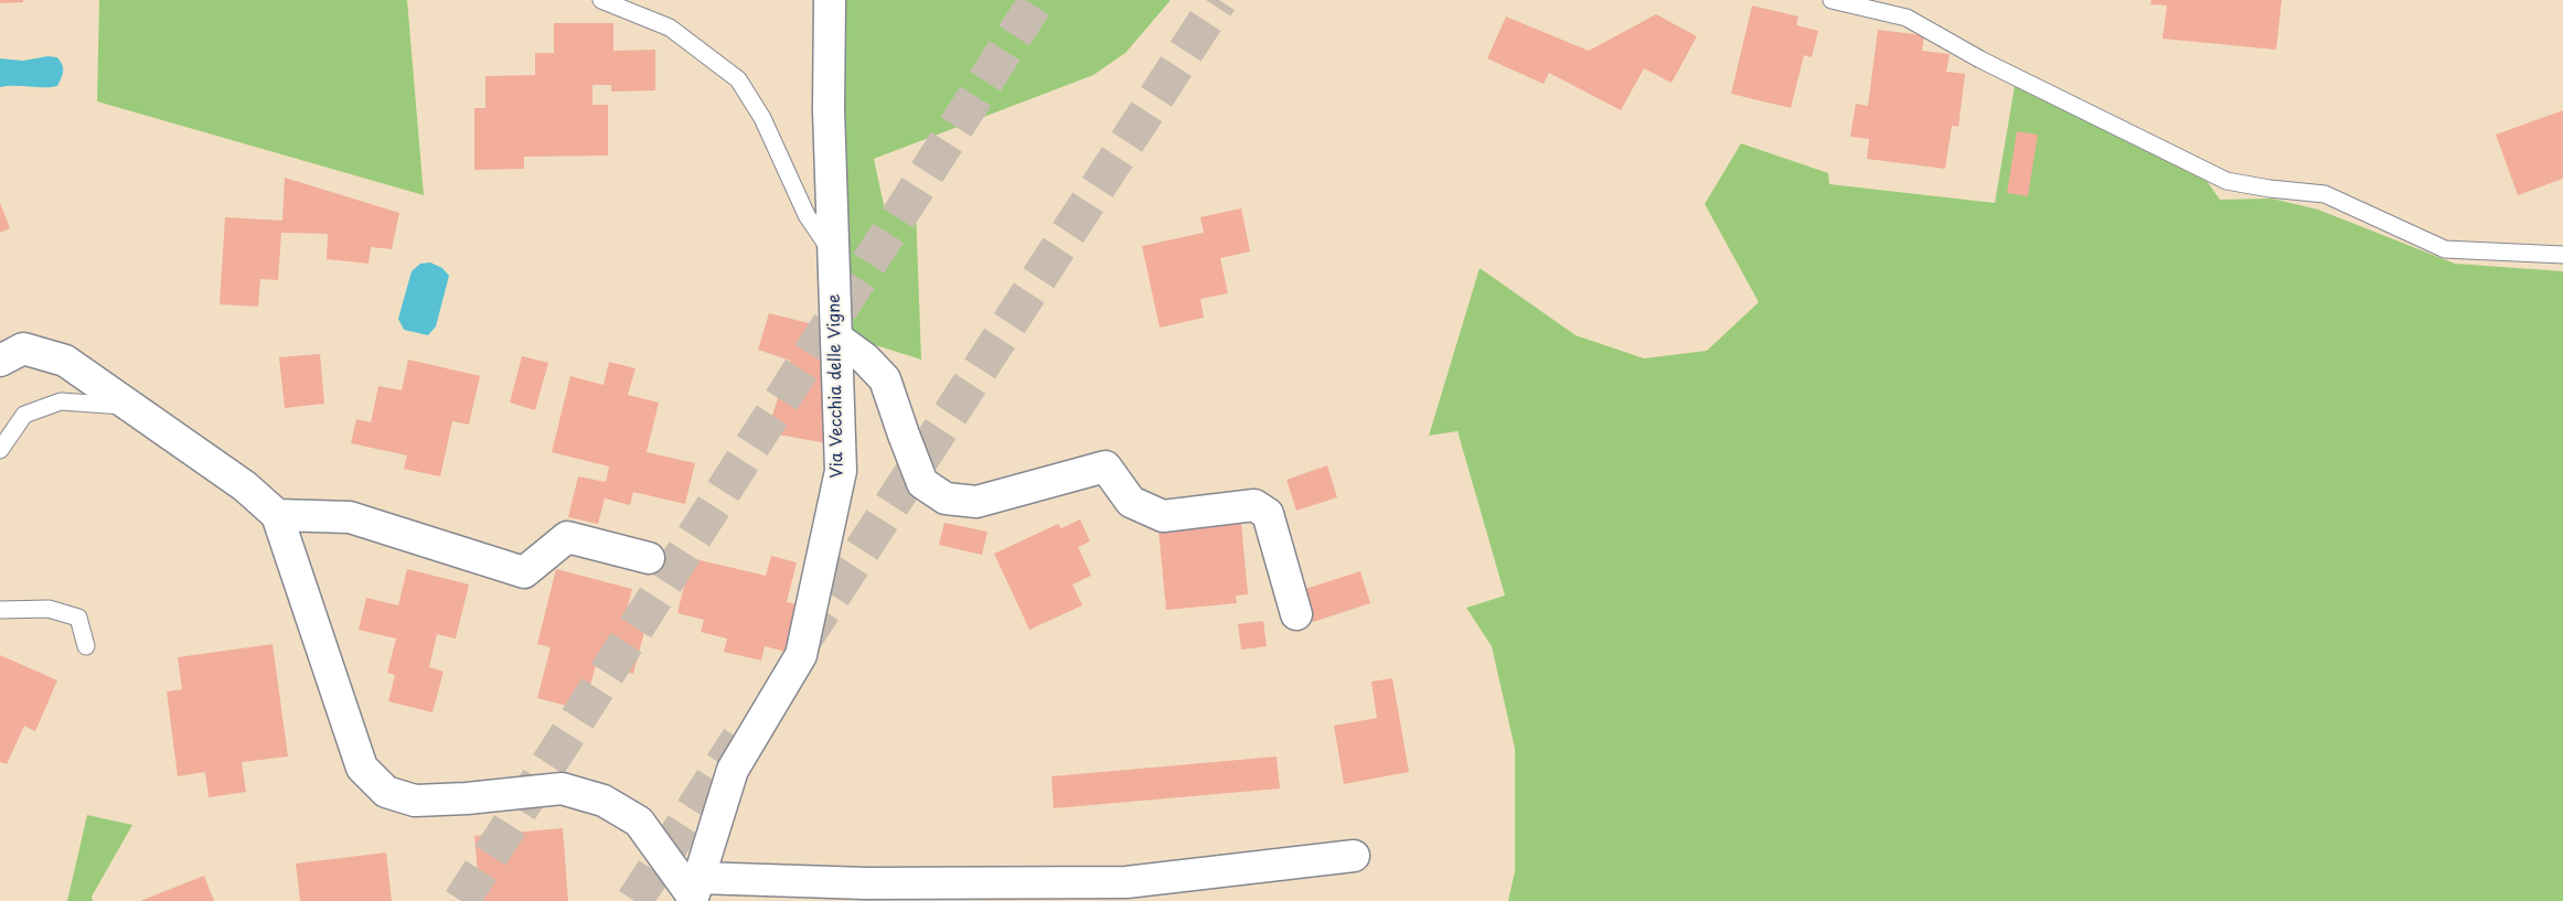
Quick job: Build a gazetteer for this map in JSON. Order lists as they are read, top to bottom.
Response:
{
  "streets": {
    "street": ["Via Vecchia delle Vigne"]
  }
}
